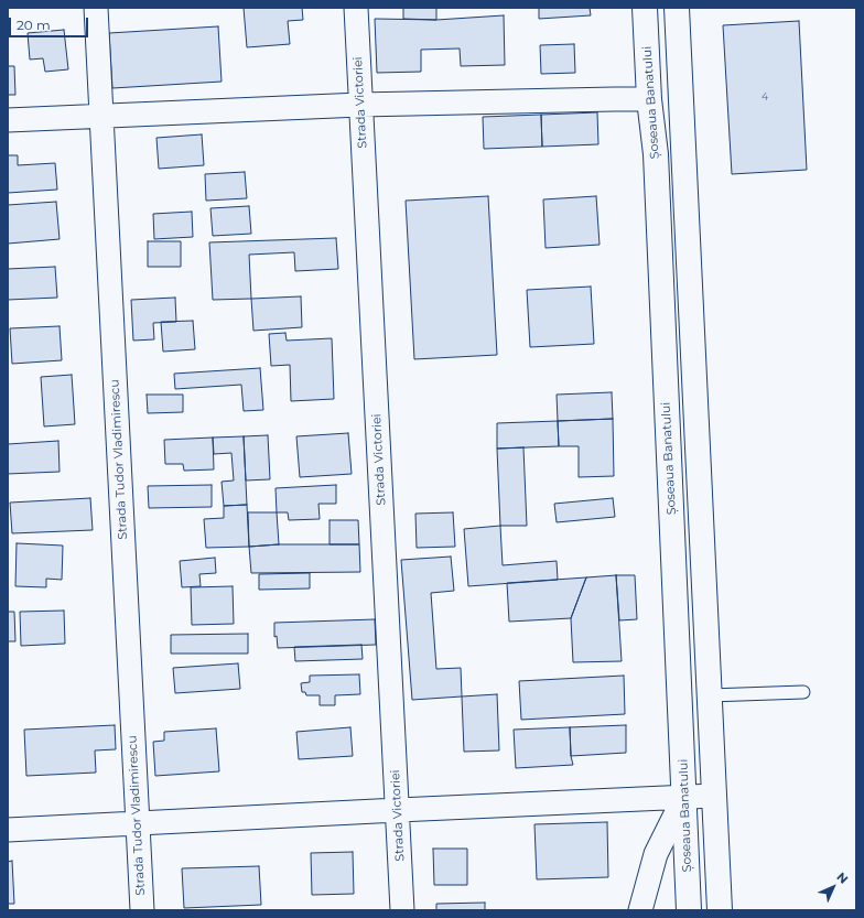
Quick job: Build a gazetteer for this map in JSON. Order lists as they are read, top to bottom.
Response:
{
  "streets": {
    "main road": ["Șoseaua Banatului"],
    "street": ["Strada Victoriei", "Strada Tudor Vladimirescu"]
  },
  "house_numbers": ["4"],
  "scale_bar": "20 m",
  "north": "top right"
}
